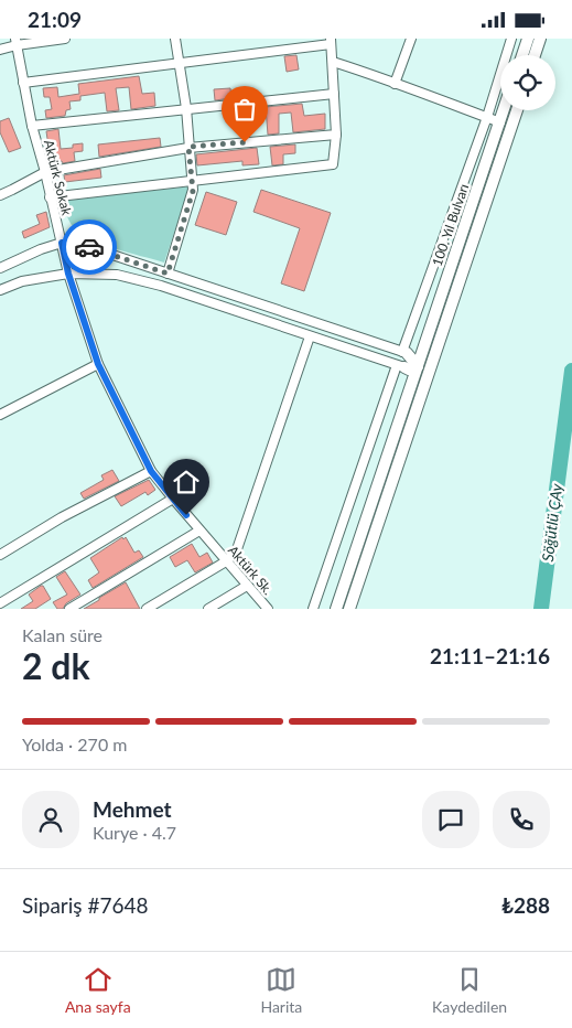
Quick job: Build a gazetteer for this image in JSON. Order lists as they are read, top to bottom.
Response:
{
  "streets": {
    "main road": ["100. Yıl Bulvarı"],
    "street": ["Aktürk Sokak", "Aktürk Sk."]
  },
  "crossings": [
    ["Aktürk Sokak", "Aktürk Sk."]
  ],
  "water": ["Söğütlü ÇAy"],
  "page": {
    "status": "21:09",
    "heading": ["2 dk", "Kalan süre", "21:11–21:16"],
    "panel": [
      "Mehmet",
      "Kurye · 4.7",
      "Sipariş #7648",
      "₺288"
    ],
    "bar": "Yolda · 270 m",
    "tabs": ["Ana sayfa", "Harita", "Kaydedilen"]
  }
}
